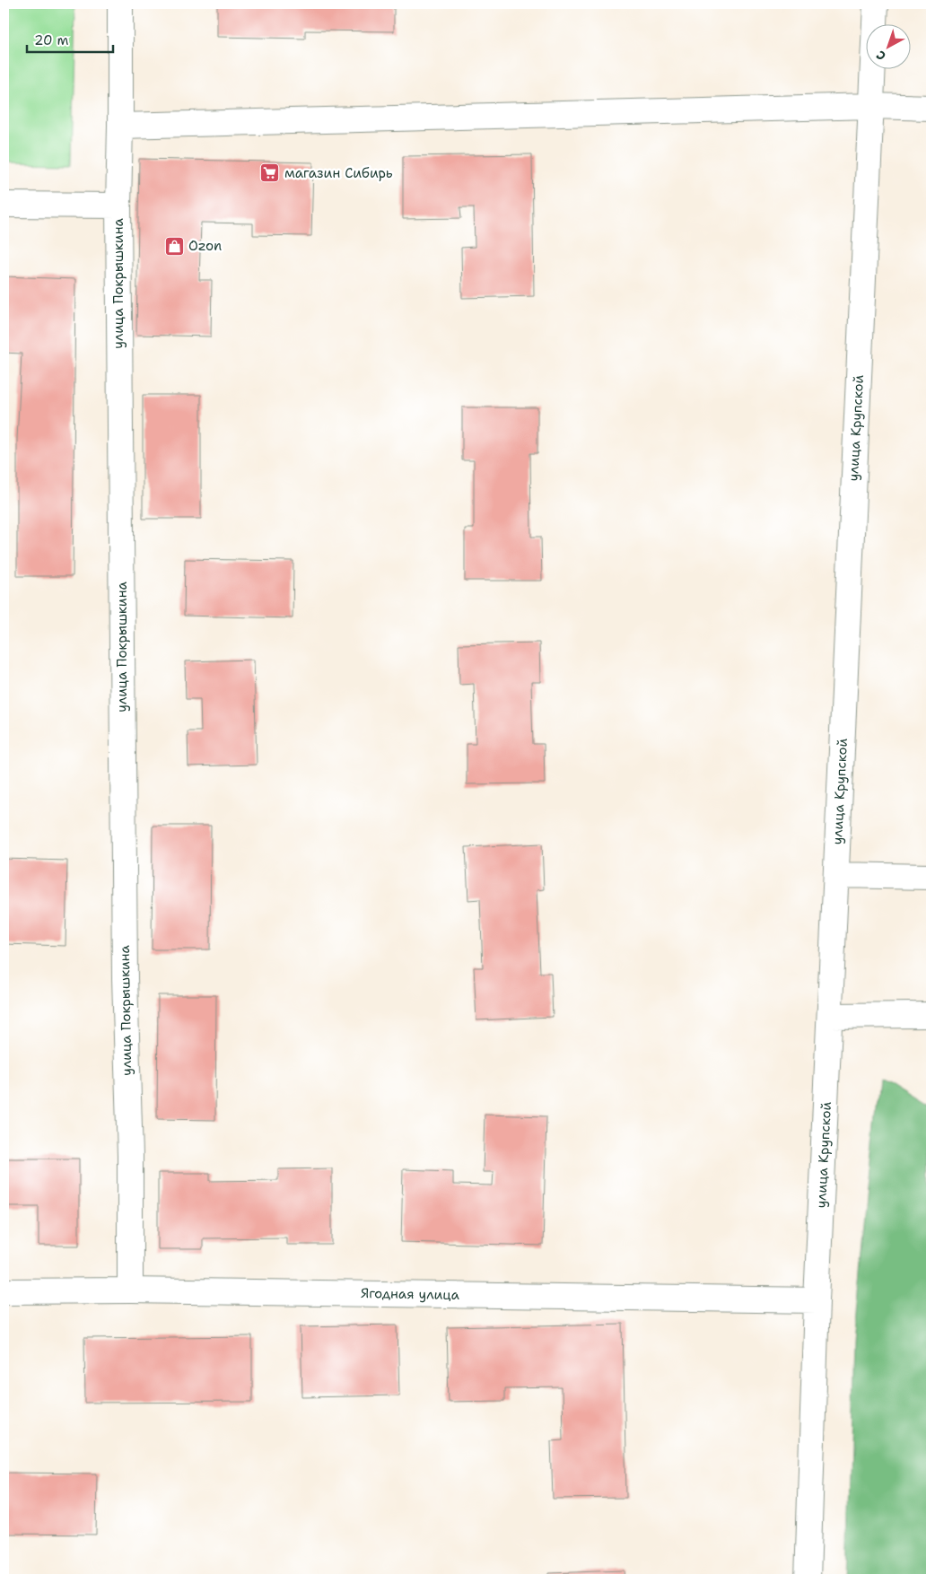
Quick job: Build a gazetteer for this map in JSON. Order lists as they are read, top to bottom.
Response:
{
  "streets": {
    "street": ["улица Покрышкина", "улица Крупской", "Ягодная улица"]
  },
  "crossings": [
    ["улица Покрышкина", "Ягодная улица"],
    ["улица Крупской", "Ягодная улица"]
  ],
  "places": {
    "supermarket": ["магазин Сибирь"],
    "shop": ["Ozon"]
  },
  "scale_bar": "20 m",
  "north": "bottom left"
}
